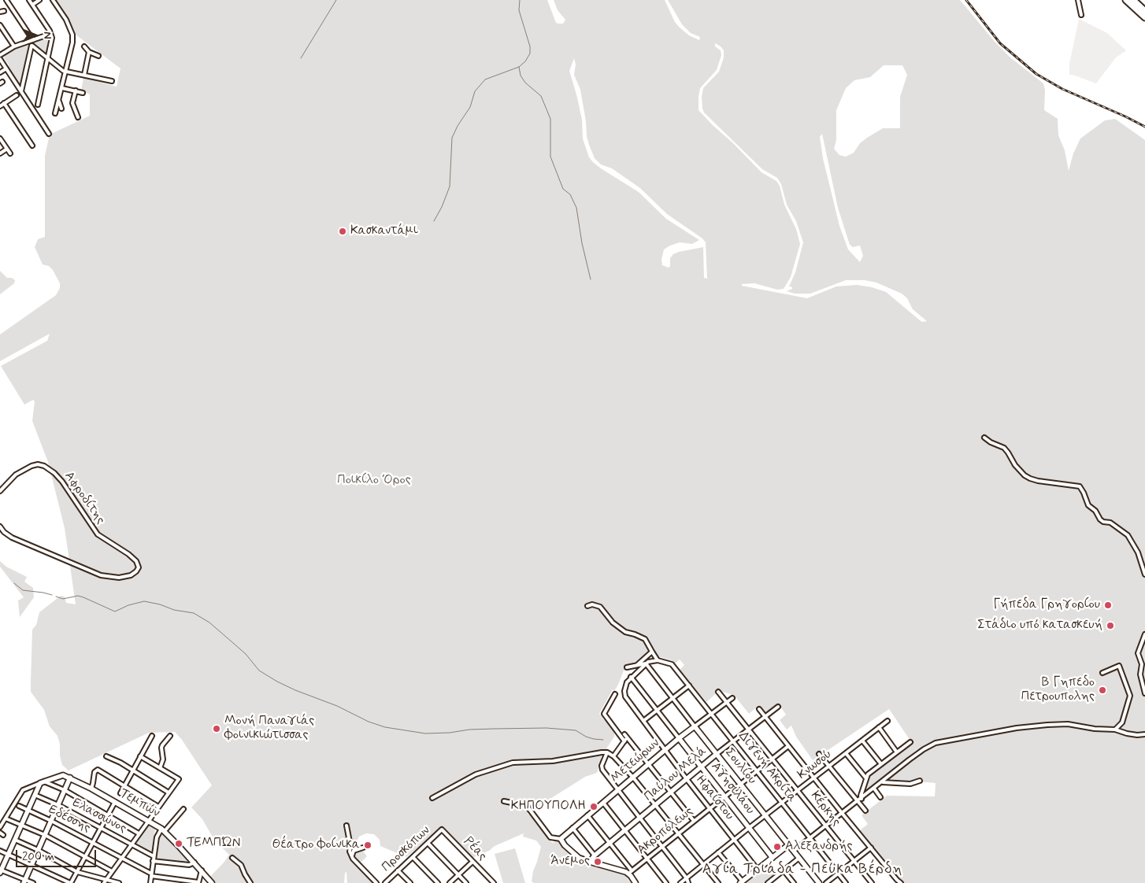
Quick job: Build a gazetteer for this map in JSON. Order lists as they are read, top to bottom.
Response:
{
  "streets": {
    "street": [
      "Αφροδίτης",
      "Μετεώρων",
      "Κνωσού",
      "Σουλίου",
      "Διγενή Ακρίτα",
      "Παύλου Μελά",
      "Αγησιλάου",
      "Ηφαίστου",
      "Τεμπών",
      "Κέρκης",
      "Ελασσώνος",
      "Εδέσσης",
      "Ακροπόλεως",
      "Προσκόπων",
      "Ρέας"
    ]
  },
  "crossings": [
    ["Μετεώρων", "Σουλίου"],
    ["Μετεώρων", "Διγενή Ακρίτα"],
    ["Μετεώρων", "Αγησιλάου"],
    ["Μετεώρων", "Ηφαίστου"],
    ["Μετεώρων", "Κέρκης"],
    ["Κνωσού", "Σουλίου"],
    ["Κνωσού", "Διγενή Ακρίτα"],
    ["Κνωσού", "Αγησιλάου"],
    ["Κνωσού", "Ηφαίστου"],
    ["Κνωσού", "Κέρκης"],
    ["Σουλίου", "Παύλου Μελά"],
    ["Σουλίου", "Ακροπόλεως"],
    ["Διγενή Ακρίτα", "Παύλου Μελά"],
    ["Διγενή Ακρίτα", "Ακροπόλεως"],
    ["Παύλου Μελά", "Αγησιλάου"],
    ["Παύλου Μελά", "Ηφαίστου"],
    ["Παύλου Μελά", "Κέρκης"],
    ["Αγησιλάου", "Ηφαίστου"],
    ["Αγησιλάου", "Ακροπόλεως"],
    ["Ηφαίστου", "Ακροπόλεως"],
    ["Κέρκης", "Ακροπόλεως"],
    ["Προσκόπων", "Ρέας"]
  ],
  "districts": ["Αγία Τριάδα - Πεύκα Βέρδη"],
  "parks": ["Ποικίλο Όρος"],
  "places": [
    "Κασκαντάμι",
    "Γήπεδα Γρηγορίου",
    "Στάδιο υπό κατασκευή",
    "Β Γηπεδο Πετρουπολης",
    "Μονή Παναγιάς Φοινικιώτισσας",
    "ΚΗΠΟΥΠΟΛΗ",
    "ΤΕΜΠΏΝ",
    "Θέατρο Φοίνικα",
    "Αλεξανδρής",
    "Άνεμος"
  ],
  "scale_bar": "200 m",
  "north": "right"
}
